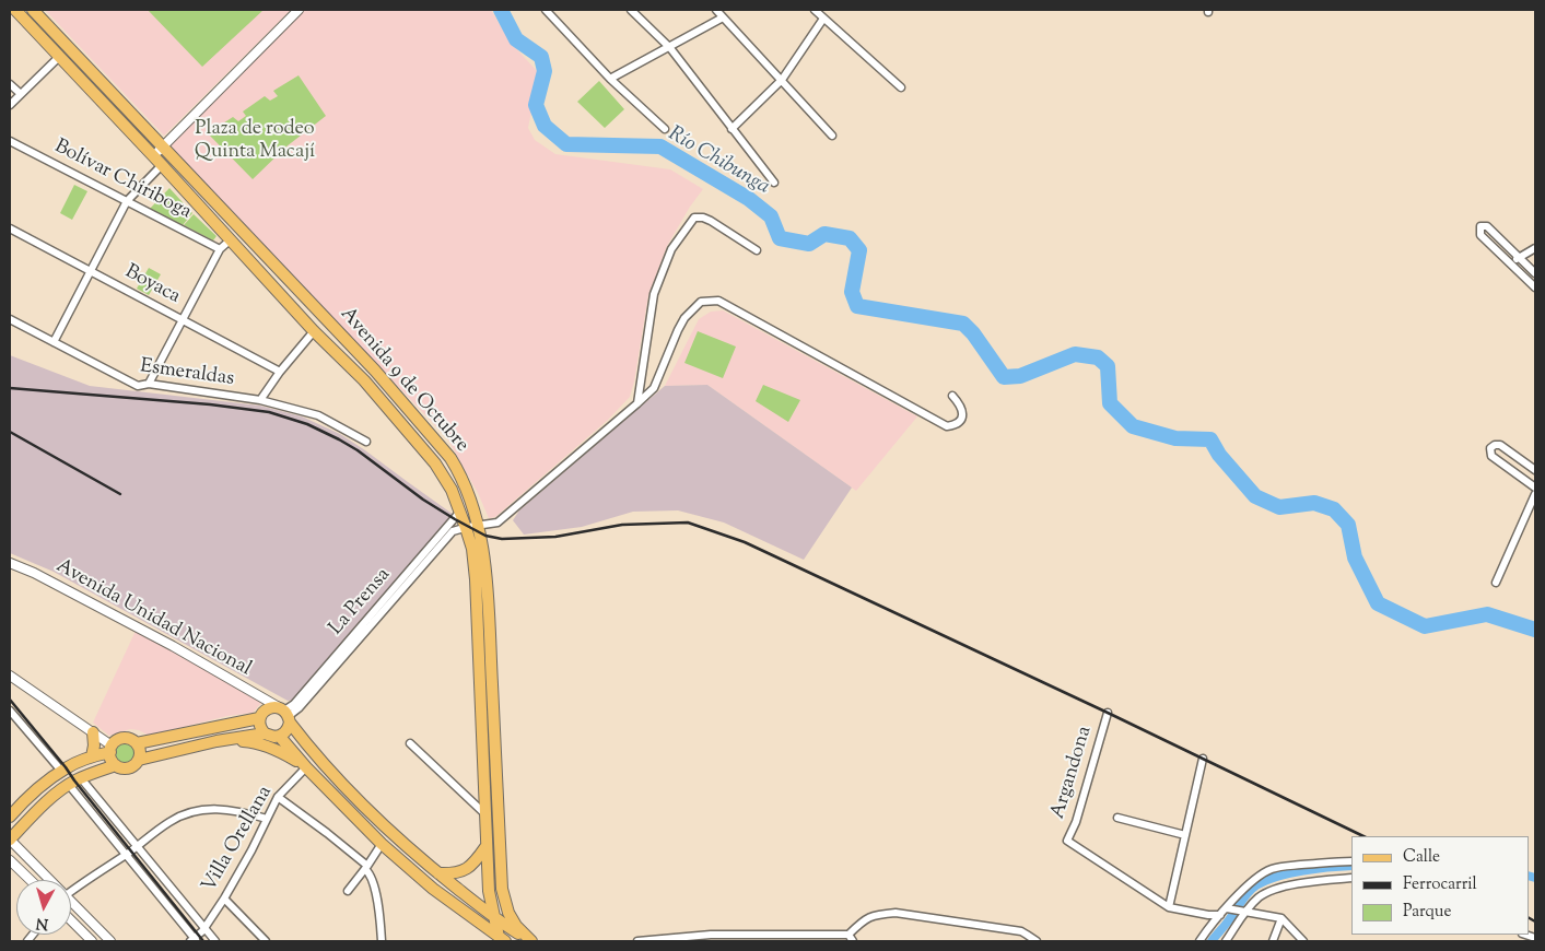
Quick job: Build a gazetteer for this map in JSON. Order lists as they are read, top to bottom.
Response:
{
  "streets": {
    "main road": ["Avenida 9 de Octubre"],
    "street": [
      "Bolívar Chiriboga",
      "Boyaca",
      "Esmeraldas",
      "La Prensa",
      "Avenida Unidad Nacional",
      "Argandona",
      "Villa Orellana"
    ]
  },
  "crossings": [
    ["Avenida 9 de Octubre", "La Prensa"],
    ["La Prensa", "Avenida Unidad Nacional"]
  ],
  "water": ["Río Chibunga"],
  "parks": ["Plaza de rodeo Quinta Macají"],
  "legend": ["Calle", "Ferrocarril", "Parque"],
  "north": "bottom"
}
